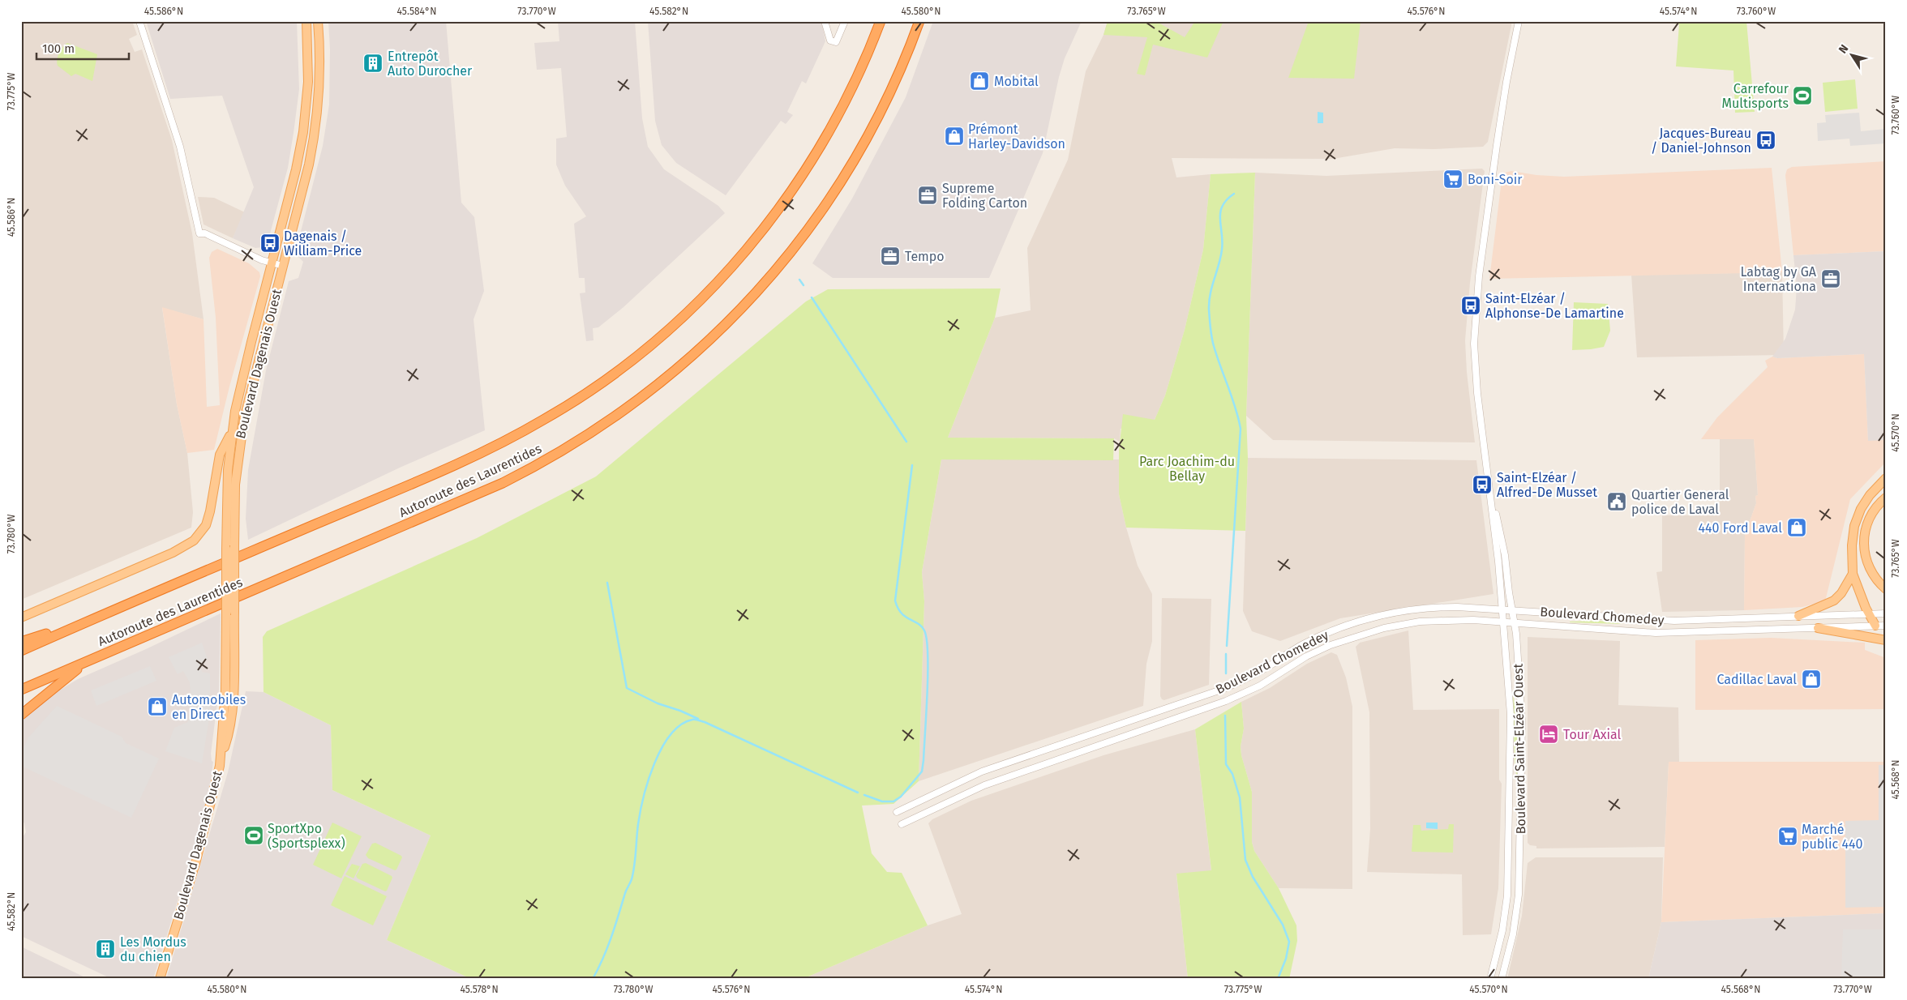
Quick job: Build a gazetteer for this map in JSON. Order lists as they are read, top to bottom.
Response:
{
  "streets": {
    "highway": ["Autoroute des Laurentides"],
    "main road": ["Boulevard Dagenais Ouest"],
    "street": ["Boulevard Chomedey", "Boulevard Saint-Elzéar Ouest"]
  },
  "crossings": [
    ["Boulevard Chomedey", "Boulevard Saint-Elzéar Ouest"]
  ],
  "parks": ["Parc Joachim-du Bellay"],
  "places": {
    "building": ["Entrepôt Auto Durocher", "Les Mordus du chien"],
    "shop": [
      "Mobital",
      "Prémont Harley-Davidson",
      "440 Ford Laval",
      "Cadillac Laval",
      "Automobiles en Direct"
    ],
    "sports": ["Carrefour Multisports", "SportXpo (Sportsplexx)"],
    "bus stop": [
      "Jacques-Bureau / Daniel-Johnson",
      "Dagenais / William-Price",
      "Saint-Elzéar / Alphonse-De Lamartine",
      "Saint-Elzéar / Alfred-De Musset"
    ],
    "supermarket": ["Boni-Soir", "Marché public 440"],
    "office": ["Supreme Folding Carton", "Tempo", "Labtag by GA Internationa"],
    "public building": ["Quartier General police de Laval"],
    "hotel": ["Tour Axial"]
  },
  "scale_bar": "100 m",
  "north": "top left",
  "coordinates": [
    "45.586°N",
    "45.584°N",
    "73.770°W",
    "45.582°N",
    "45.580°N",
    "73.765°W",
    "45.576°N",
    "45.574°N",
    "73.760°W",
    "73.775°W",
    "45.570°N",
    "73.780°W",
    "45.568°N",
    "45.578°N"
  ]
}
